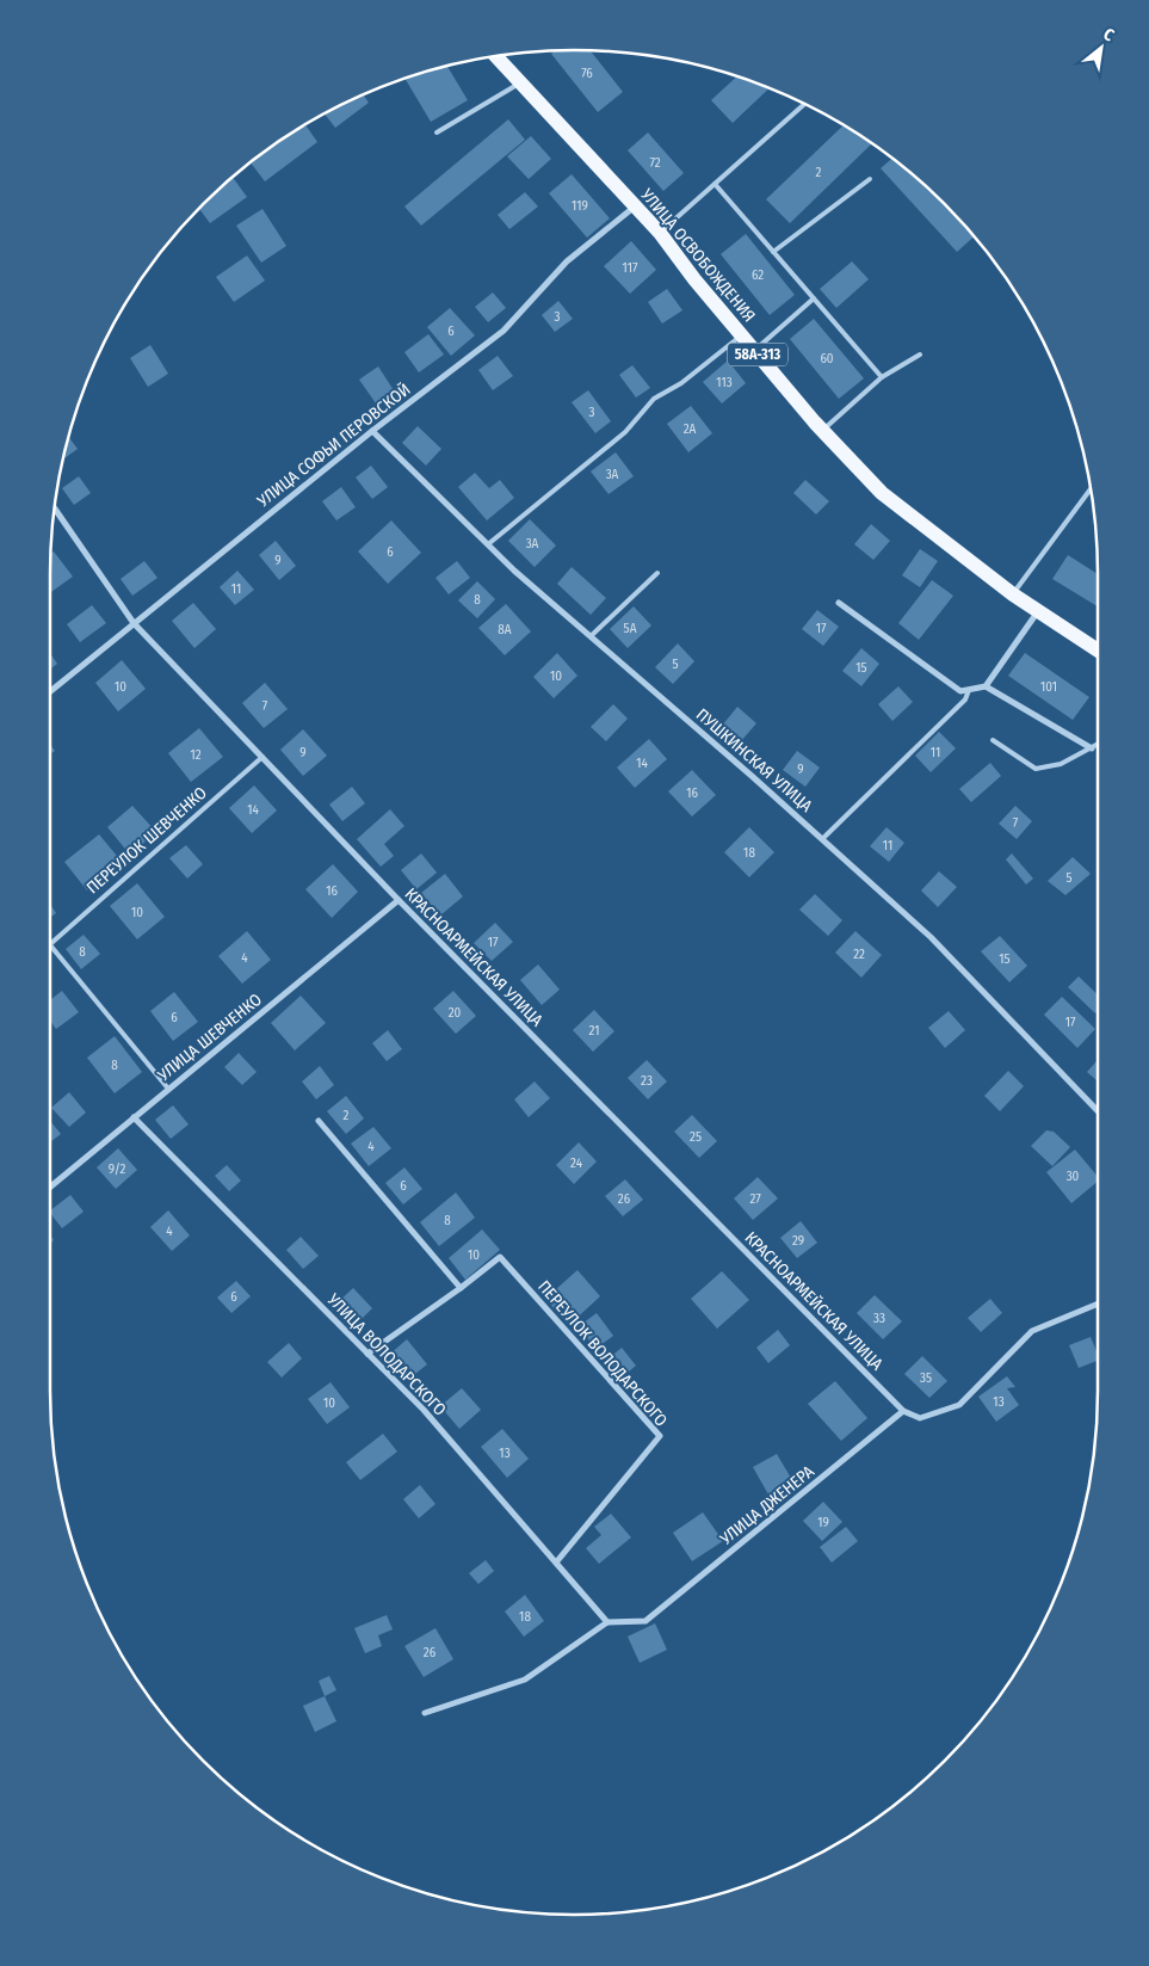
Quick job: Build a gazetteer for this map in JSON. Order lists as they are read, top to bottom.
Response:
{
  "streets": {
    "main road": ["УЛИЦА ОСВОБОЖДЕНИЯ", "58А-313"],
    "street": [
      "УЛИЦА СОФЬИ ПЕРОВСКОЙ",
      "ПУШКИНСКАЯ УЛИЦА",
      "КРАСНОАРМЕЙСКАЯ УЛИЦА",
      "УЛИЦА ШЕВЧЕНКО",
      "ПЕРЕУЛОК ВОЛОДАРСКОГО",
      "УЛИЦА ВОЛОДАРСКОГО",
      "УЛИЦА ДЖЕНЕРА"
    ],
    "lane": ["ПЕРЕУЛОК ШЕВЧЕНКО"]
  },
  "crossings": [
    ["УЛИЦА ОСВОБОЖДЕНИЯ", "УЛИЦА СОФЬИ ПЕРОВСКОЙ"],
    ["УЛИЦА СОФЬИ ПЕРОВСКОЙ", "ПУШКИНСКАЯ УЛИЦА"],
    ["УЛИЦА СОФЬИ ПЕРОВСКОЙ", "КРАСНОАРМЕЙСКАЯ УЛИЦА"],
    ["ПЕРЕУЛОК ШЕВЧЕНКО", "КРАСНОАРМЕЙСКАЯ УЛИЦА"],
    ["КРАСНОАРМЕЙСКАЯ УЛИЦА", "УЛИЦА ШЕВЧЕНКО"],
    ["КРАСНОАРМЕЙСКАЯ УЛИЦА", "УЛИЦА ДЖЕНЕРА"],
    ["УЛИЦА ШЕВЧЕНКО", "УЛИЦА ВОЛОДАРСКОГО"],
    ["ПЕРЕУЛОК ВОЛОДАРСКОГО", "УЛИЦА ВОЛОДАРСКОГО"],
    ["УЛИЦА ВОЛОДАРСКОГО", "УЛИЦА ДЖЕНЕРА"]
  ],
  "house_numbers": [
    "76",
    "72",
    "2",
    "119",
    "117",
    "62",
    "3",
    "6",
    "60",
    "113",
    "3",
    "2А",
    "3А",
    "3А",
    "6",
    "9",
    "11",
    "8",
    "5А",
    "17",
    "8А",
    "5",
    "15",
    "10",
    "10",
    "101",
    "7",
    "9",
    "11",
    "12",
    "14",
    "9",
    "16",
    "14",
    "7",
    "11",
    "18",
    "5",
    "16",
    "10",
    "17",
    "8",
    "22",
    "4",
    "15",
    "20",
    "6",
    "17",
    "21",
    "8",
    "23",
    "2",
    "25",
    "4",
    "24",
    "9/2",
    "30",
    "6",
    "26",
    "27",
    "8",
    "4",
    "29",
    "10",
    "6",
    "33",
    "35",
    "13",
    "10",
    "13",
    "19",
    "18",
    "26"
  ],
  "north": "top right"
}
